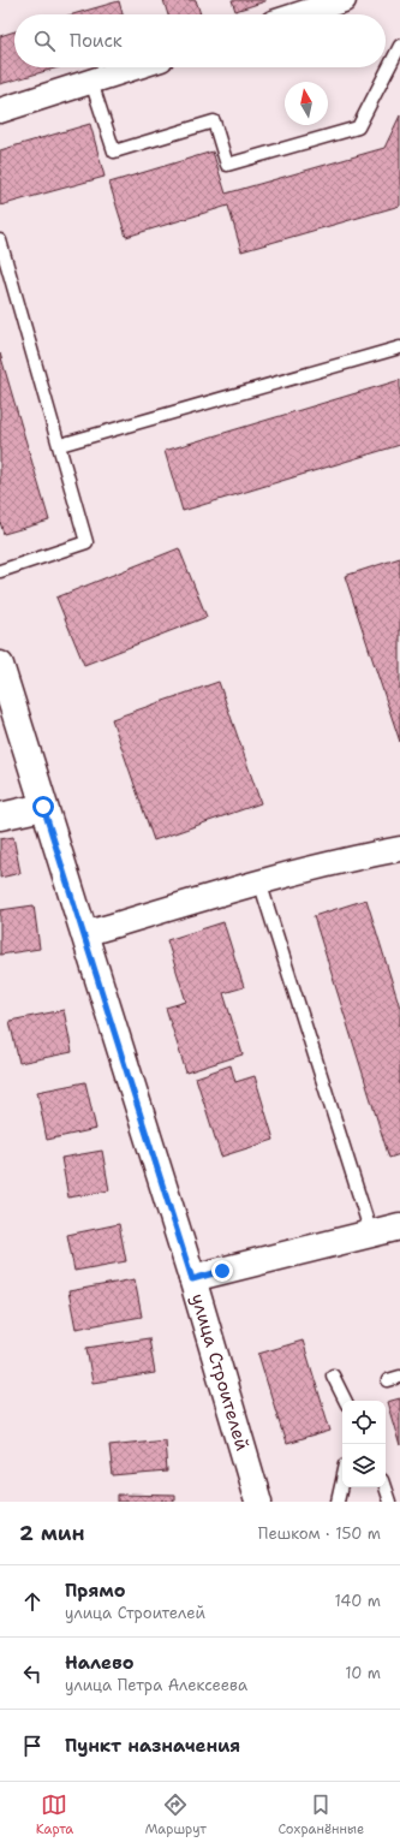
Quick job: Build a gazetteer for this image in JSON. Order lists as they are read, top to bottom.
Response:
{
  "streets": {
    "main road": ["улица Строителей"]
  },
  "north": "top",
  "page": {
    "search": "Поиск",
    "heading": ["2 мин", "Пешком · 150 m"],
    "list": [
      ["Прямо", "улица Строителей", "140 m"],
      ["Налево", "улица Петра Алексеева", "10 m"],
      "Пункт назначения"
    ],
    "nav": ["Карта", "Маршрут", "Сохранённые"]
  }
}
